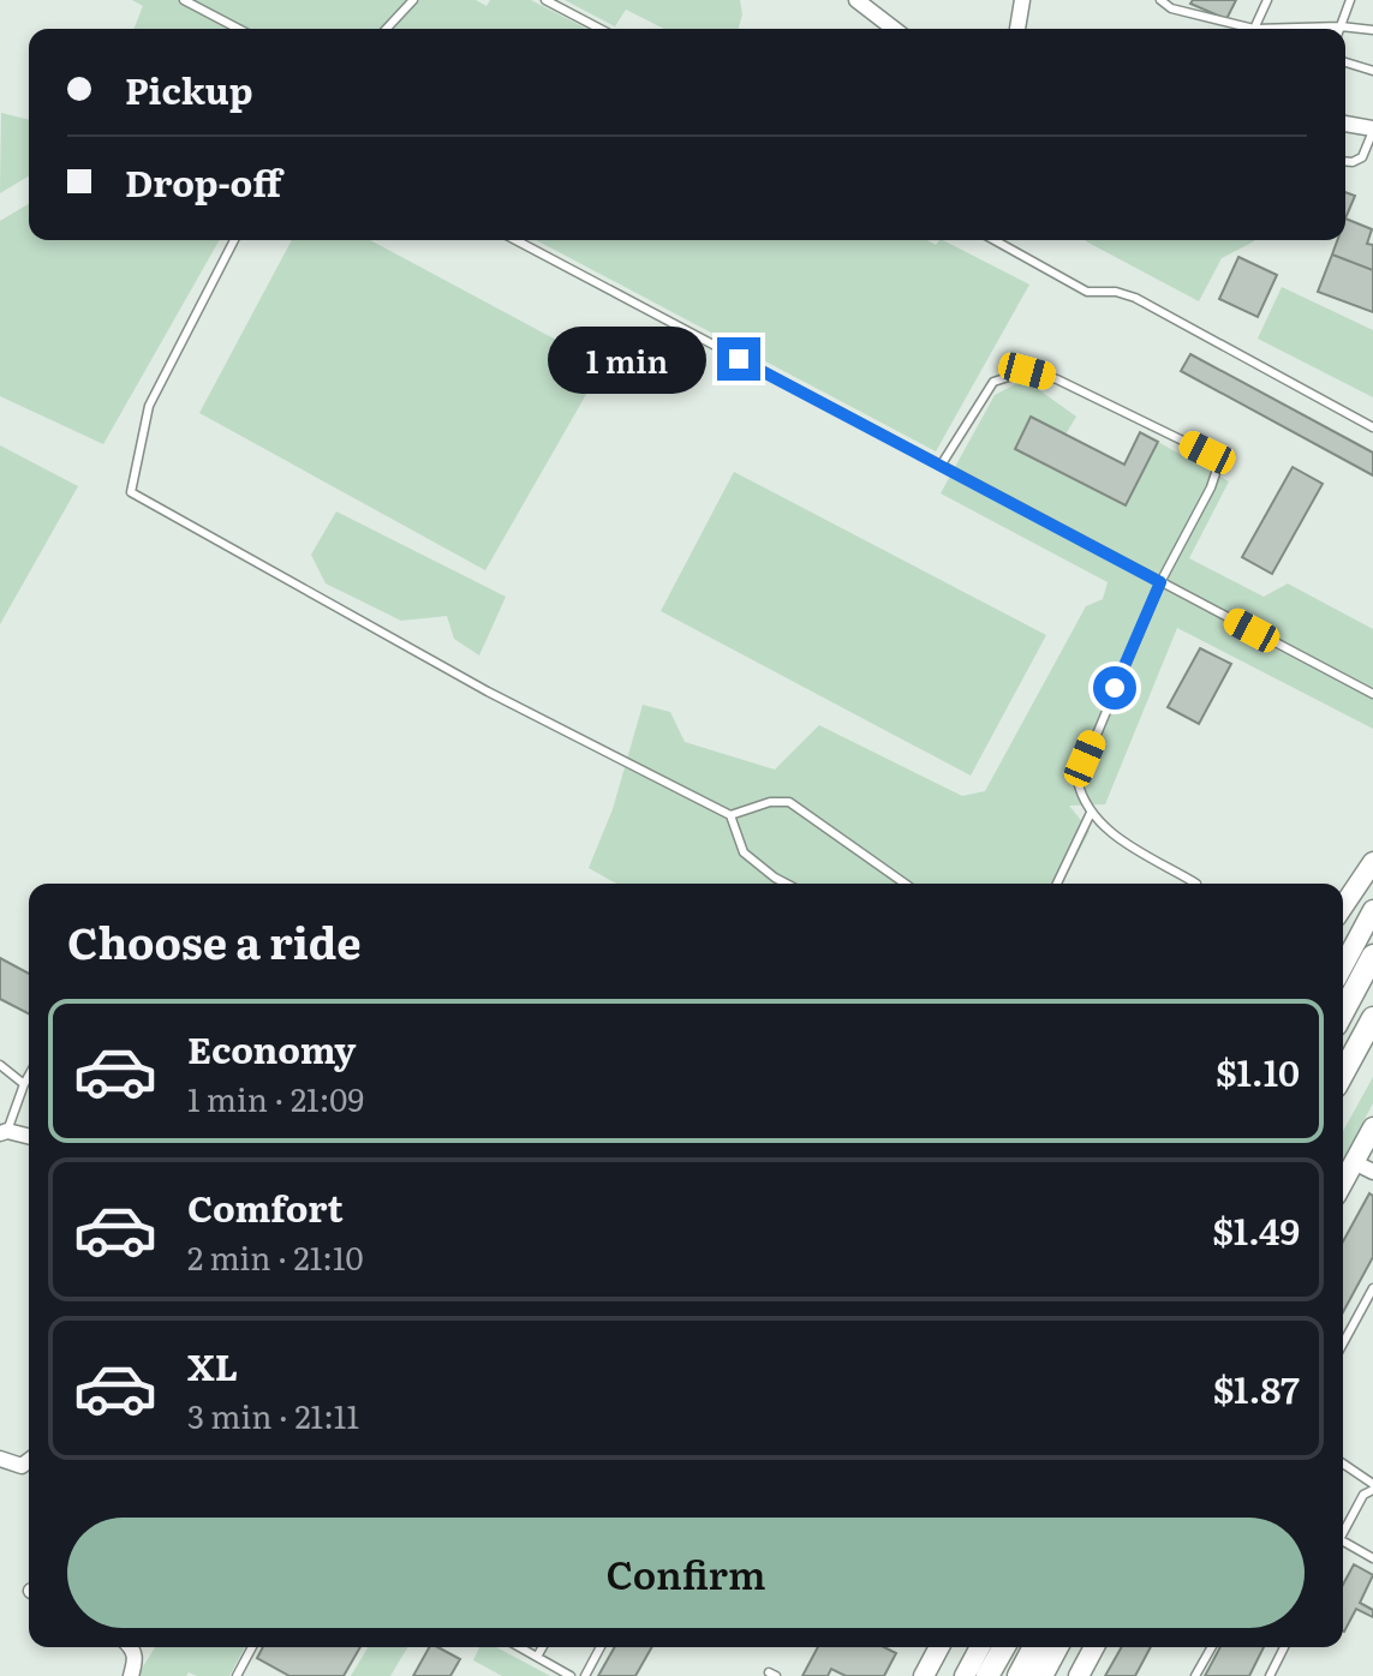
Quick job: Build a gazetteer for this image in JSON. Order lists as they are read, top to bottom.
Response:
{
  "page": {
    "banner": ["Pickup", "Drop-off"],
    "bubble": "1 min",
    "heading": "Choose a ride",
    "list": [
      {
        "name": "Economy",
        "note": "1 min · 21:09",
        "value": "$1.10"
      },
      {
        "name": "Comfort",
        "note": "2 min · 21:10",
        "value": "$1.49"
      },
      {
        "name": "XL",
        "note": "3 min · 21:11",
        "value": "$1.87"
      }
    ],
    "buttons": "Confirm"
  }
}
